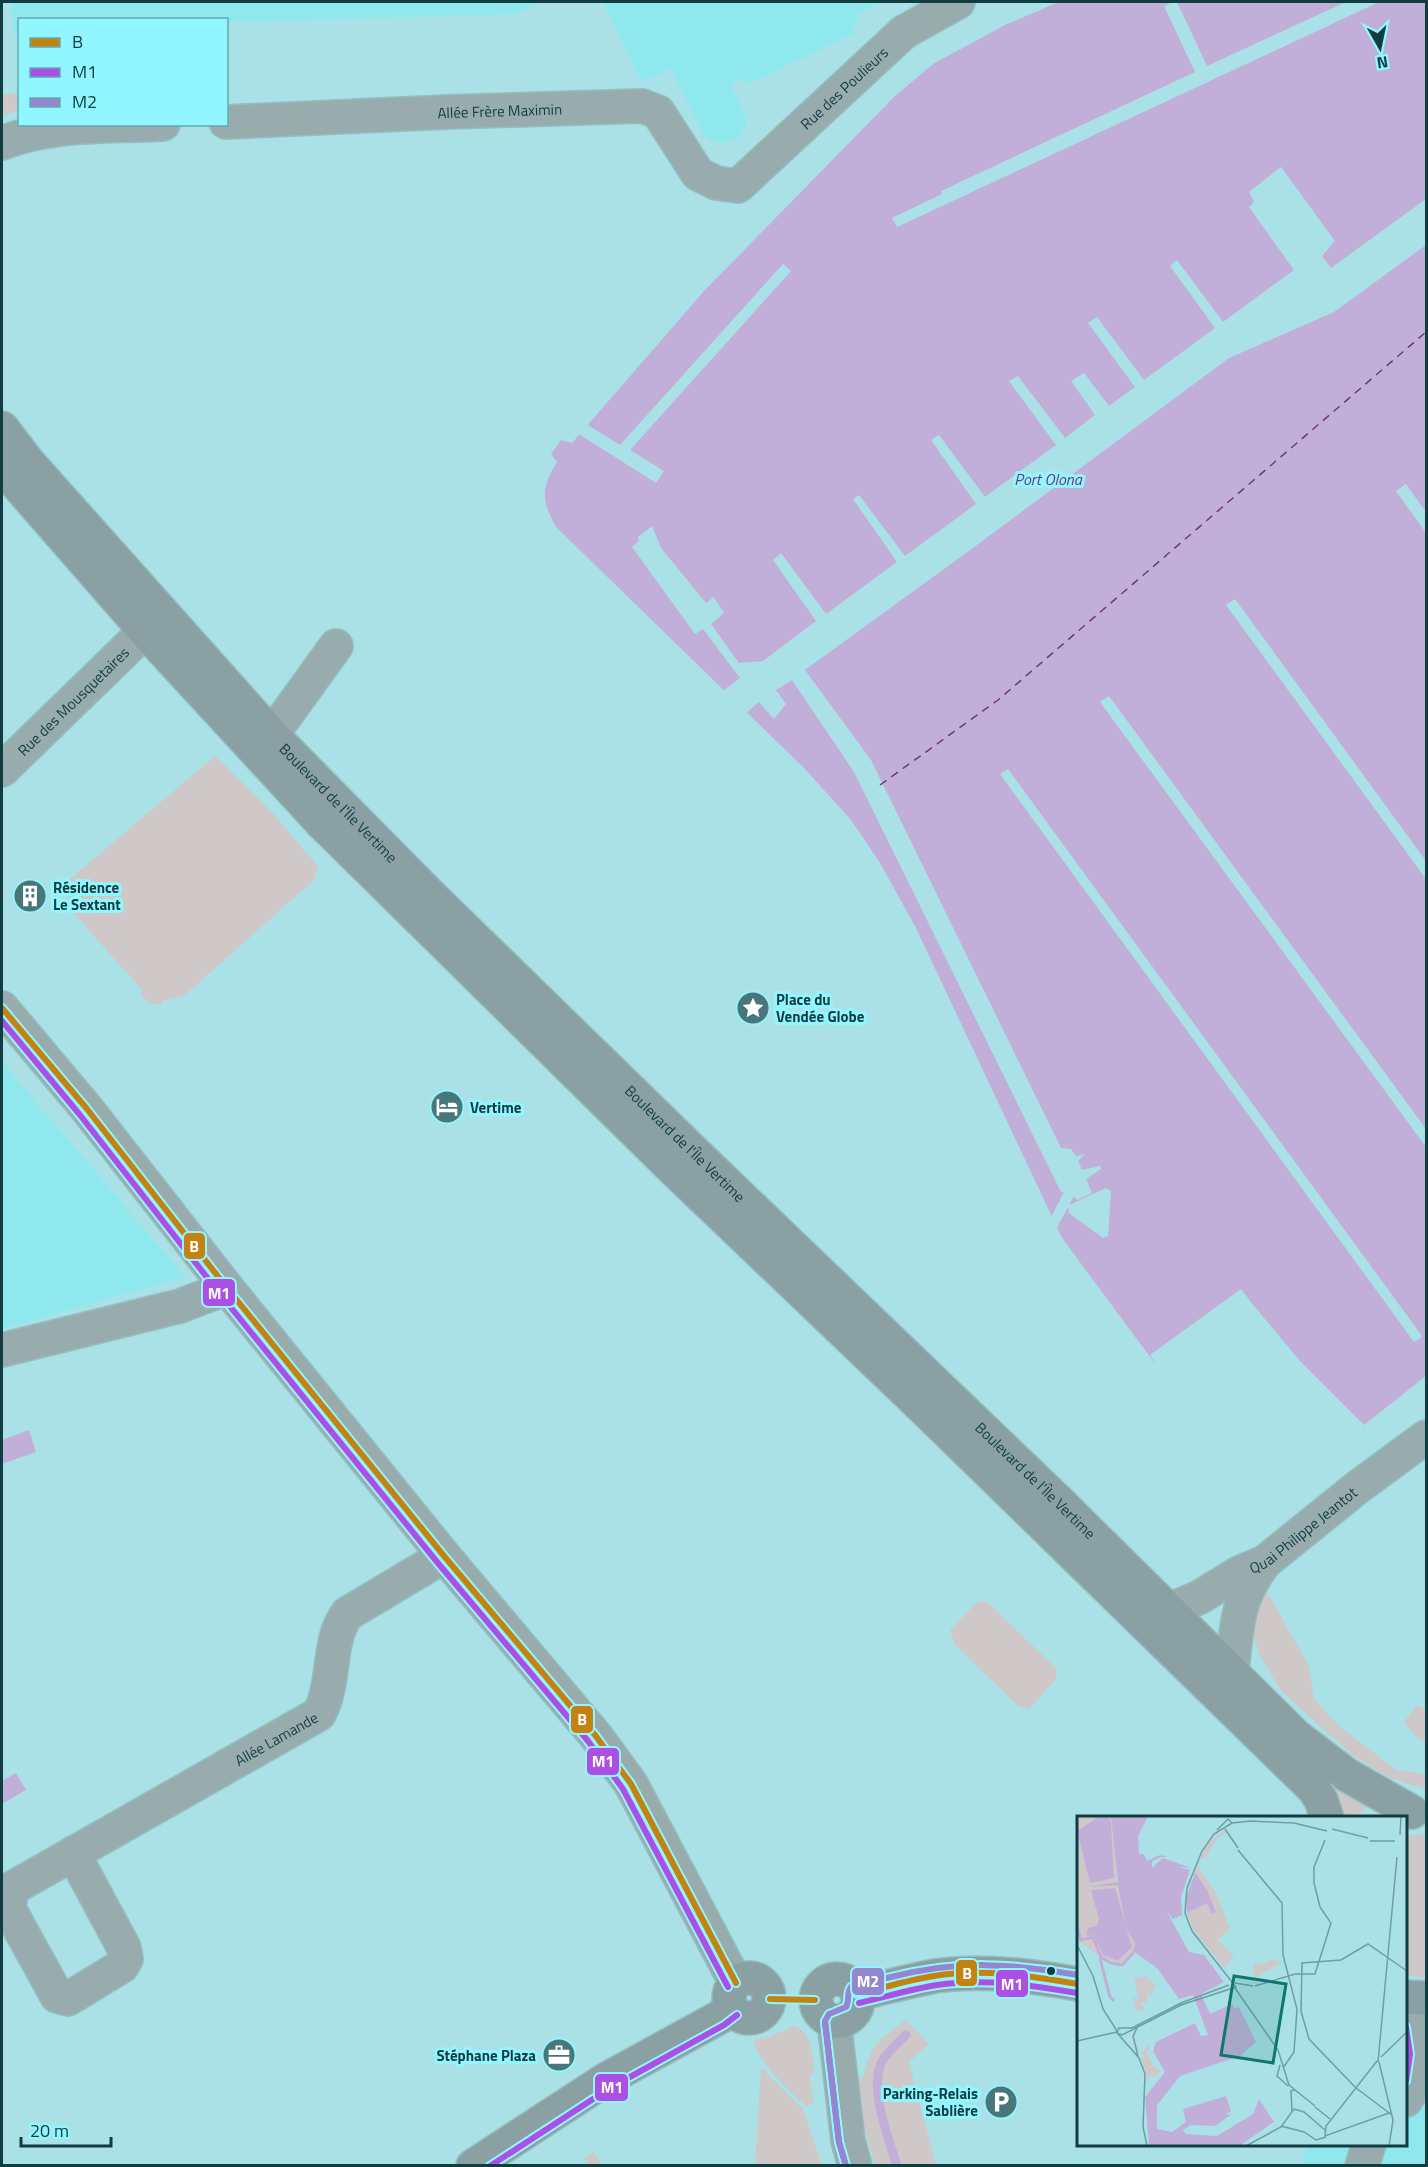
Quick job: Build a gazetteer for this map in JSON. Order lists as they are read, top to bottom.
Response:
{
  "streets": {
    "main road": ["Boulevard de l'Île Vertime"],
    "street": [
      "Rue des Poulieurs",
      "Allée Frère Maximin",
      "Rue des Mousquetaires",
      "Quai Philippe Jeantot",
      "Allée Lamande"
    ]
  },
  "crossings": [
    ["Rue des Poulieurs", "Allée Frère Maximin"],
    ["Rue des Mousquetaires", "Boulevard de l'Île Vertime"],
    ["Boulevard de l'Île Vertime", "Quai Philippe Jeantot"]
  ],
  "water": ["Port Olona"],
  "places": {
    "building": ["Résidence Le Sextant"],
    "place": ["Place du Vendée Globe"],
    "hotel": ["Vertime"],
    "office": ["Stéphane Plaza"],
    "parking": ["Parking-Relais Sablière"]
  },
  "lines": ["transit line B", "transit line M1", "transit line M2"],
  "legend": ["B", "M1", "M2"],
  "scale_bar": "20 m",
  "north": "bottom"
}
